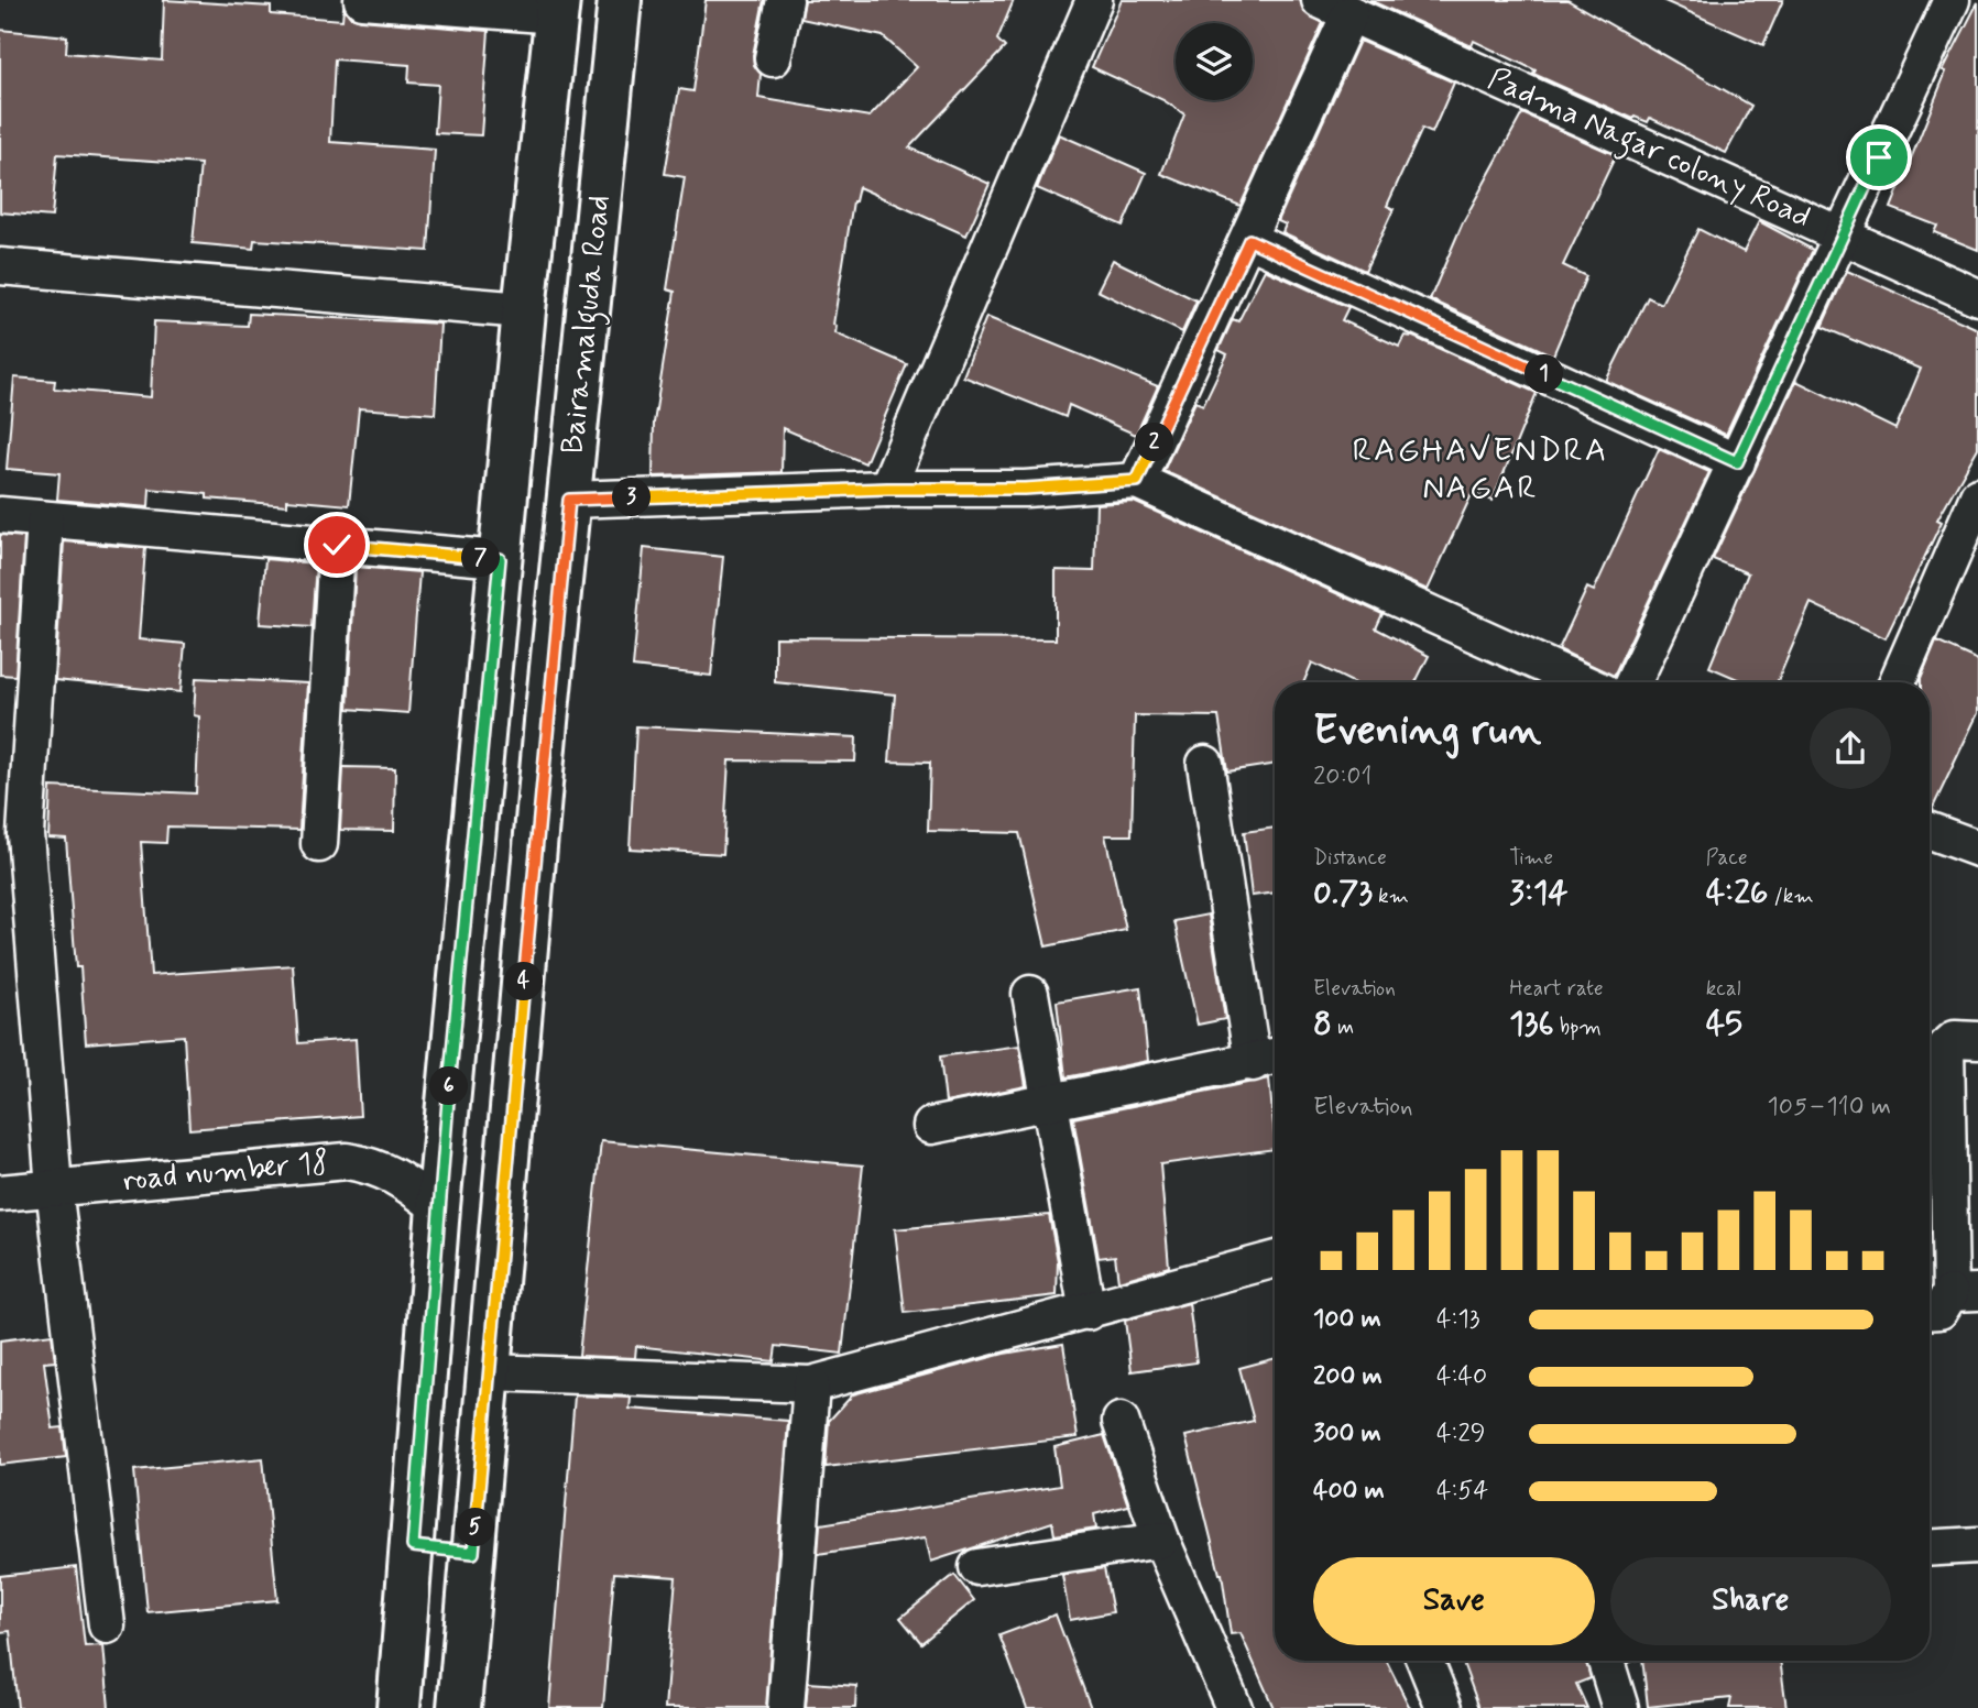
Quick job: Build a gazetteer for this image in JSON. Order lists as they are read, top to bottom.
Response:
{
  "streets": {
    "main road": ["Bairamalguda Road"],
    "street": ["Padma Nagar colony Road", "road number 18"]
  },
  "crossings": [
    ["Bairamalguda Road", "road number 18"]
  ],
  "districts": ["RAGHAVENDRA NAGAR"],
  "page": {
    "pins": [
      "1",
      "2",
      "3",
      "7",
      "4",
      "6",
      "5"
    ],
    "heading": ["Evening run", "20:01"],
    "stats": [
      ["Distance", "0.73 km"],
      ["Time", "3:14"],
      ["Pace", "4:26 /km"],
      ["Elevation", "8 m"],
      ["Heart rate", "136 bpm"],
      ["kcal", "45"]
    ],
    "chart": ["Elevation", "105–110 m"],
    "list": [
      {
        "name": "100 m",
        "note": "4:13"
      },
      {
        "name": "200 m",
        "note": "4:40"
      },
      {
        "name": "300 m",
        "note": "4:29"
      },
      {
        "name": "400 m",
        "note": "4:54"
      }
    ],
    "buttons": ["Save", "Share"]
  }
}
